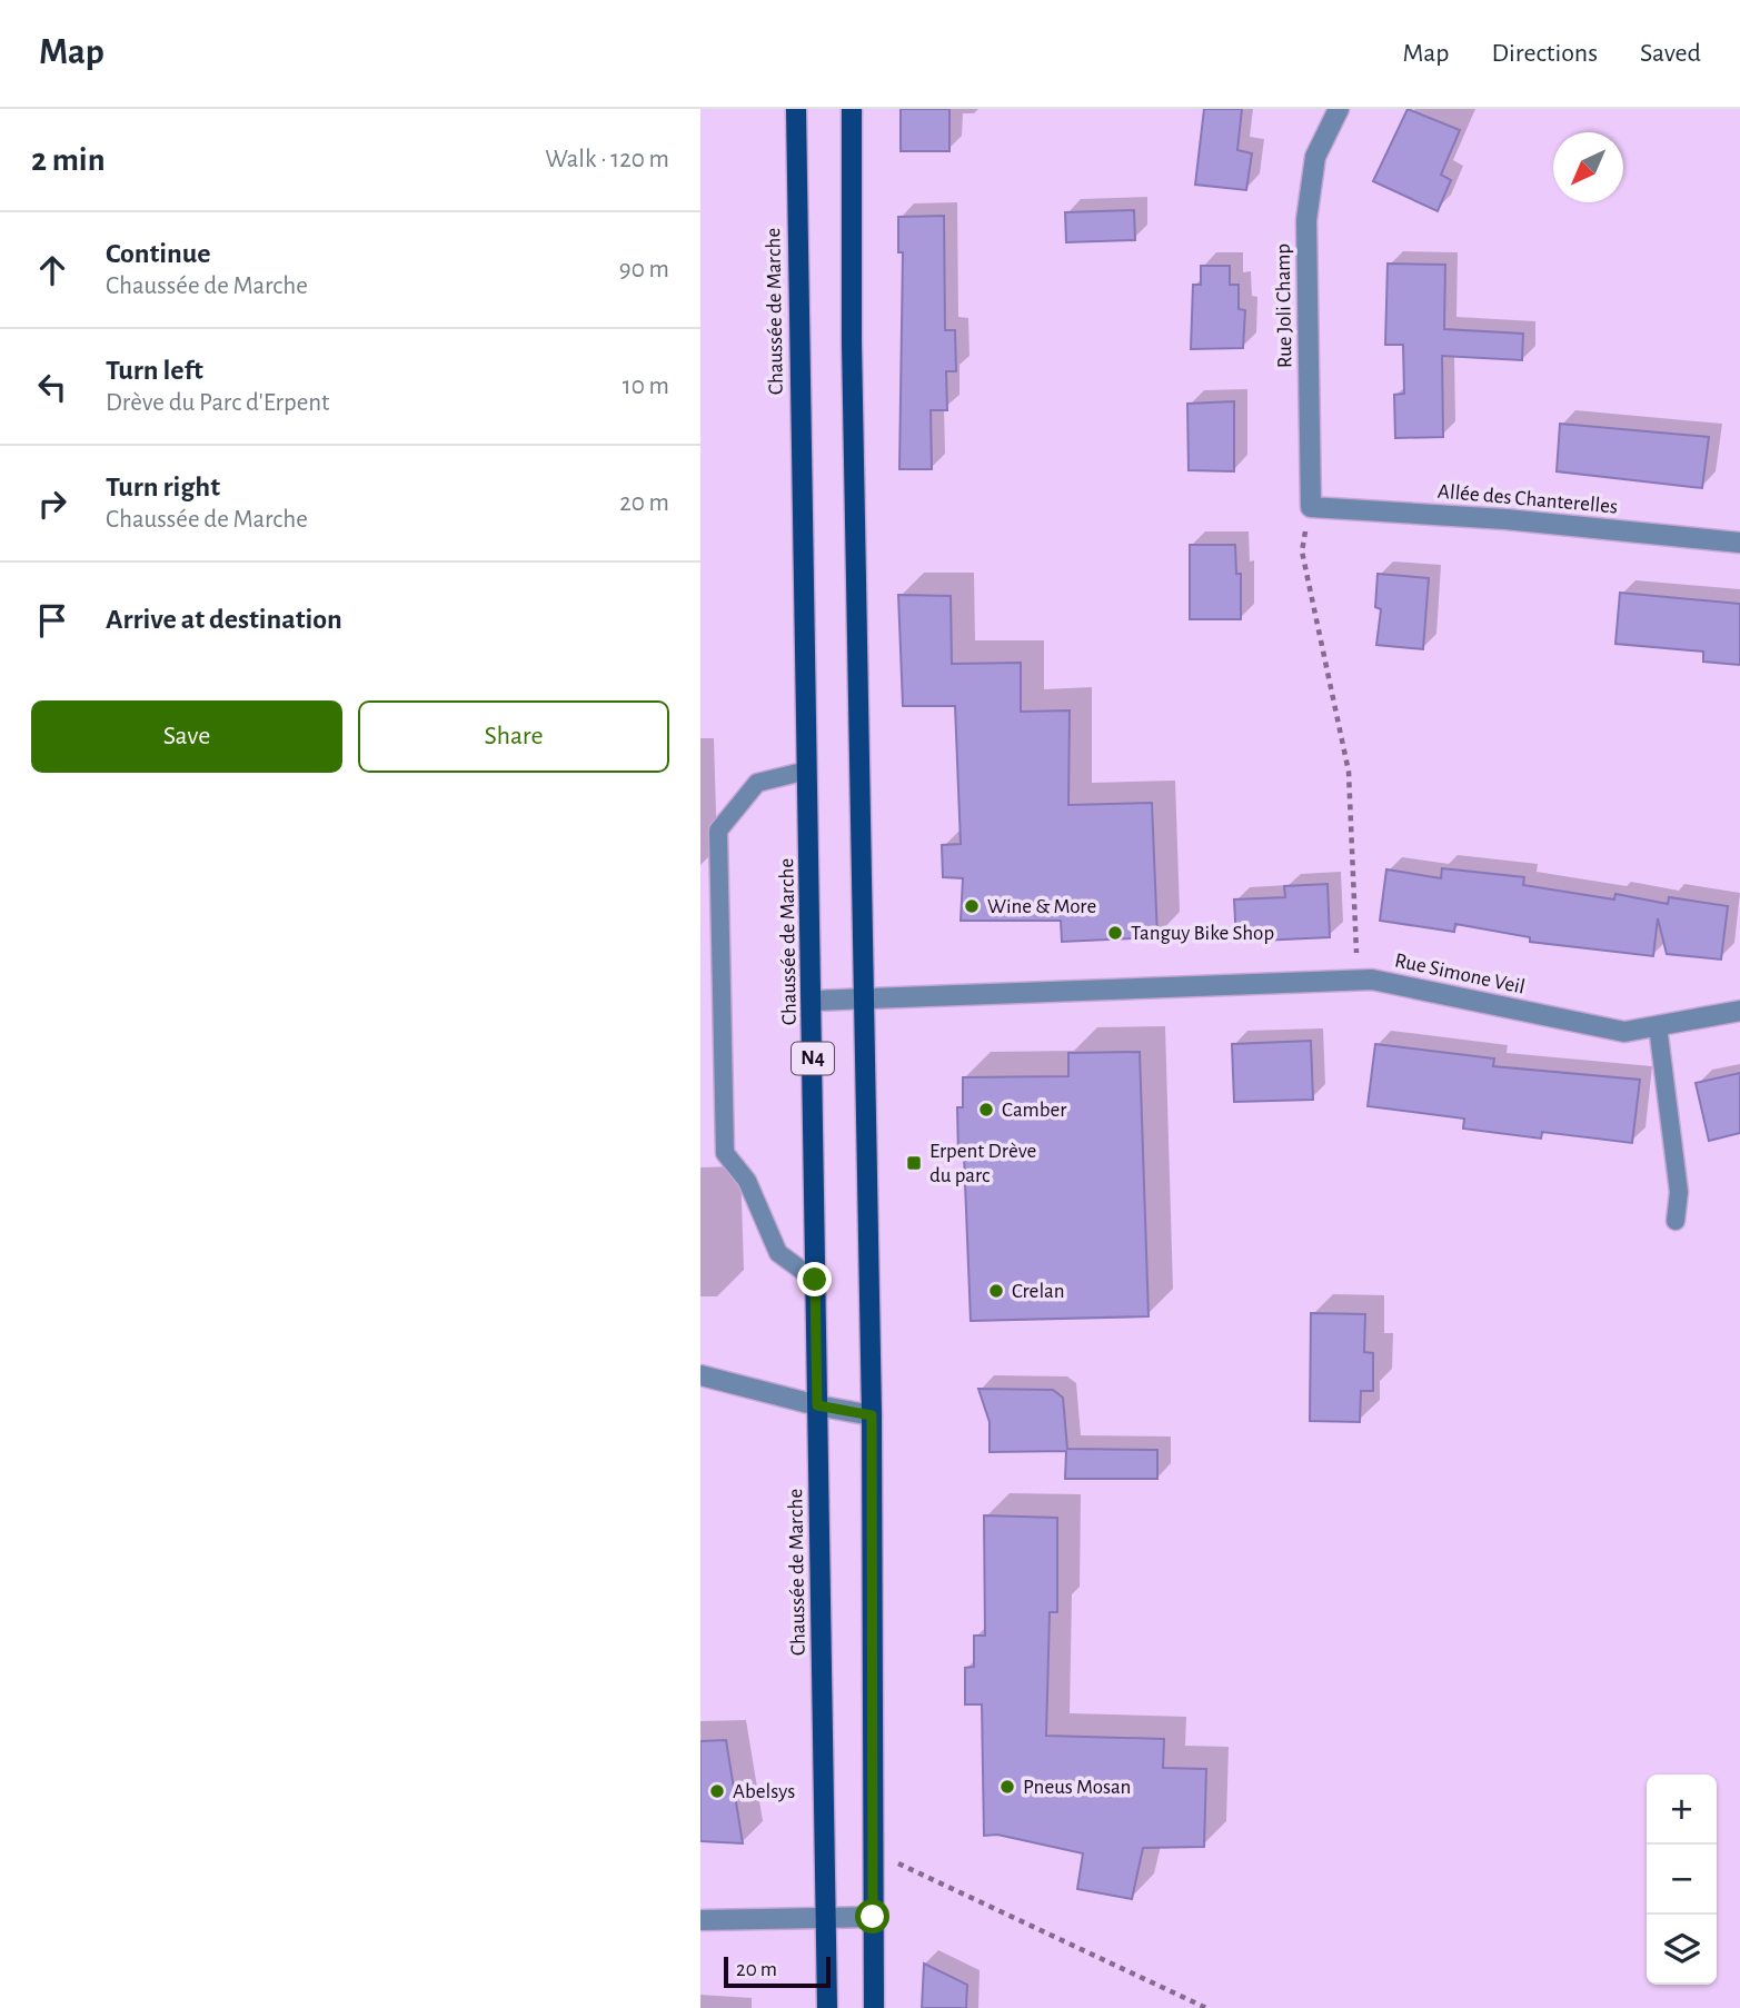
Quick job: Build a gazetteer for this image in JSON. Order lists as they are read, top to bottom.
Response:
{
  "streets": {
    "main road": ["Chaussée de Marche", "N4"],
    "street": ["Rue Joli Champ", "Allée des Chanterelles", "Rue Simone Veil"]
  },
  "crossings": [
    ["Rue Joli Champ", "Allée des Chanterelles"],
    ["Chaussée de Marche", "Rue Simone Veil"]
  ],
  "places": {
    "other": [
      "Wine & More",
      "Tanguy Bike Shop",
      "Camber",
      "Crelan",
      "Pneus Mosan",
      "Abelsys"
    ],
    "transit": ["Erpent Drève du parc"]
  },
  "scale_bar": "20 m",
  "north": "bottom left",
  "page": {
    "header": "Map",
    "nav": ["Map", "Directions", "Saved"],
    "heading": ["2 min", "Walk · 120 m"],
    "list": [
      ["Continue", "Chaussée de Marche", "90 m"],
      ["Turn left", "Drève du Parc d'Erpent", "10 m"],
      ["Turn right", "Chaussée de Marche", "20 m"],
      "Arrive at destination"
    ],
    "buttons": ["Save", "Share"],
    "map_buttons": ["+", "−"],
    "scale": "20 m"
  }
}
